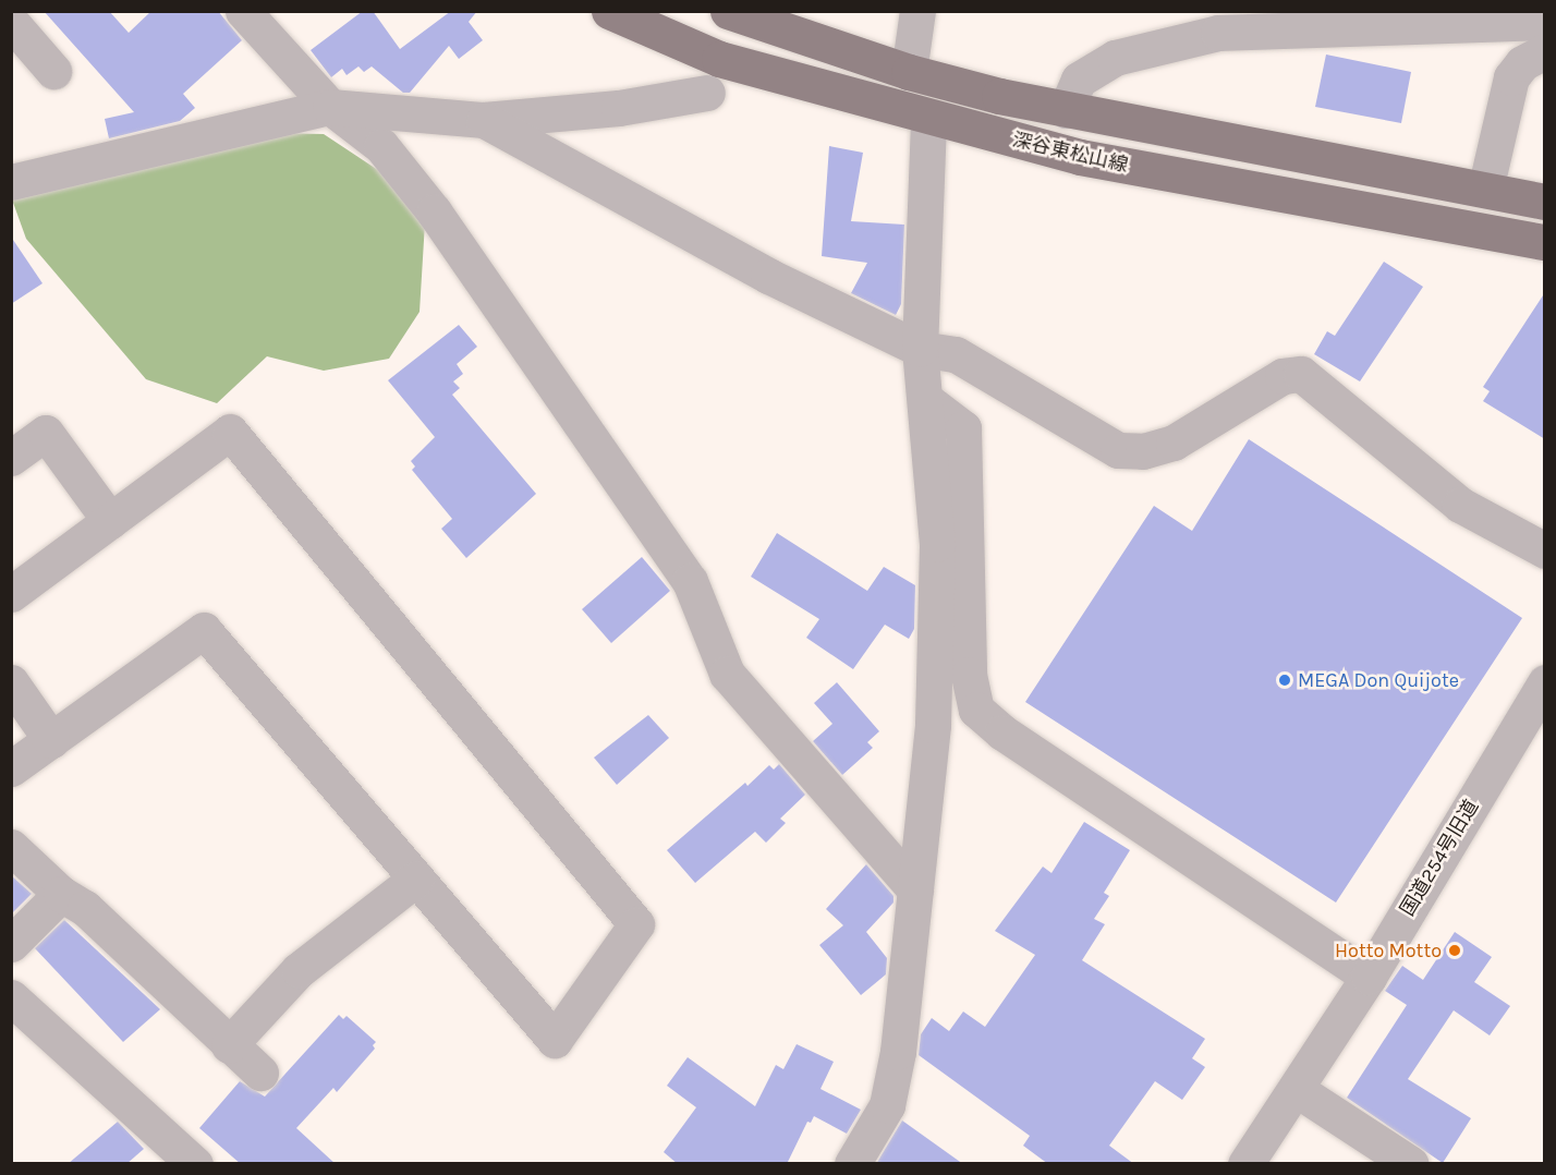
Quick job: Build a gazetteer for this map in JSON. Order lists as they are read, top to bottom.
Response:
{
  "streets": {
    "main road": ["深谷東松山線"],
    "street": ["国道254号旧道"]
  },
  "places": ["MEGA Don Quijote", "Hotto Motto"]
}
